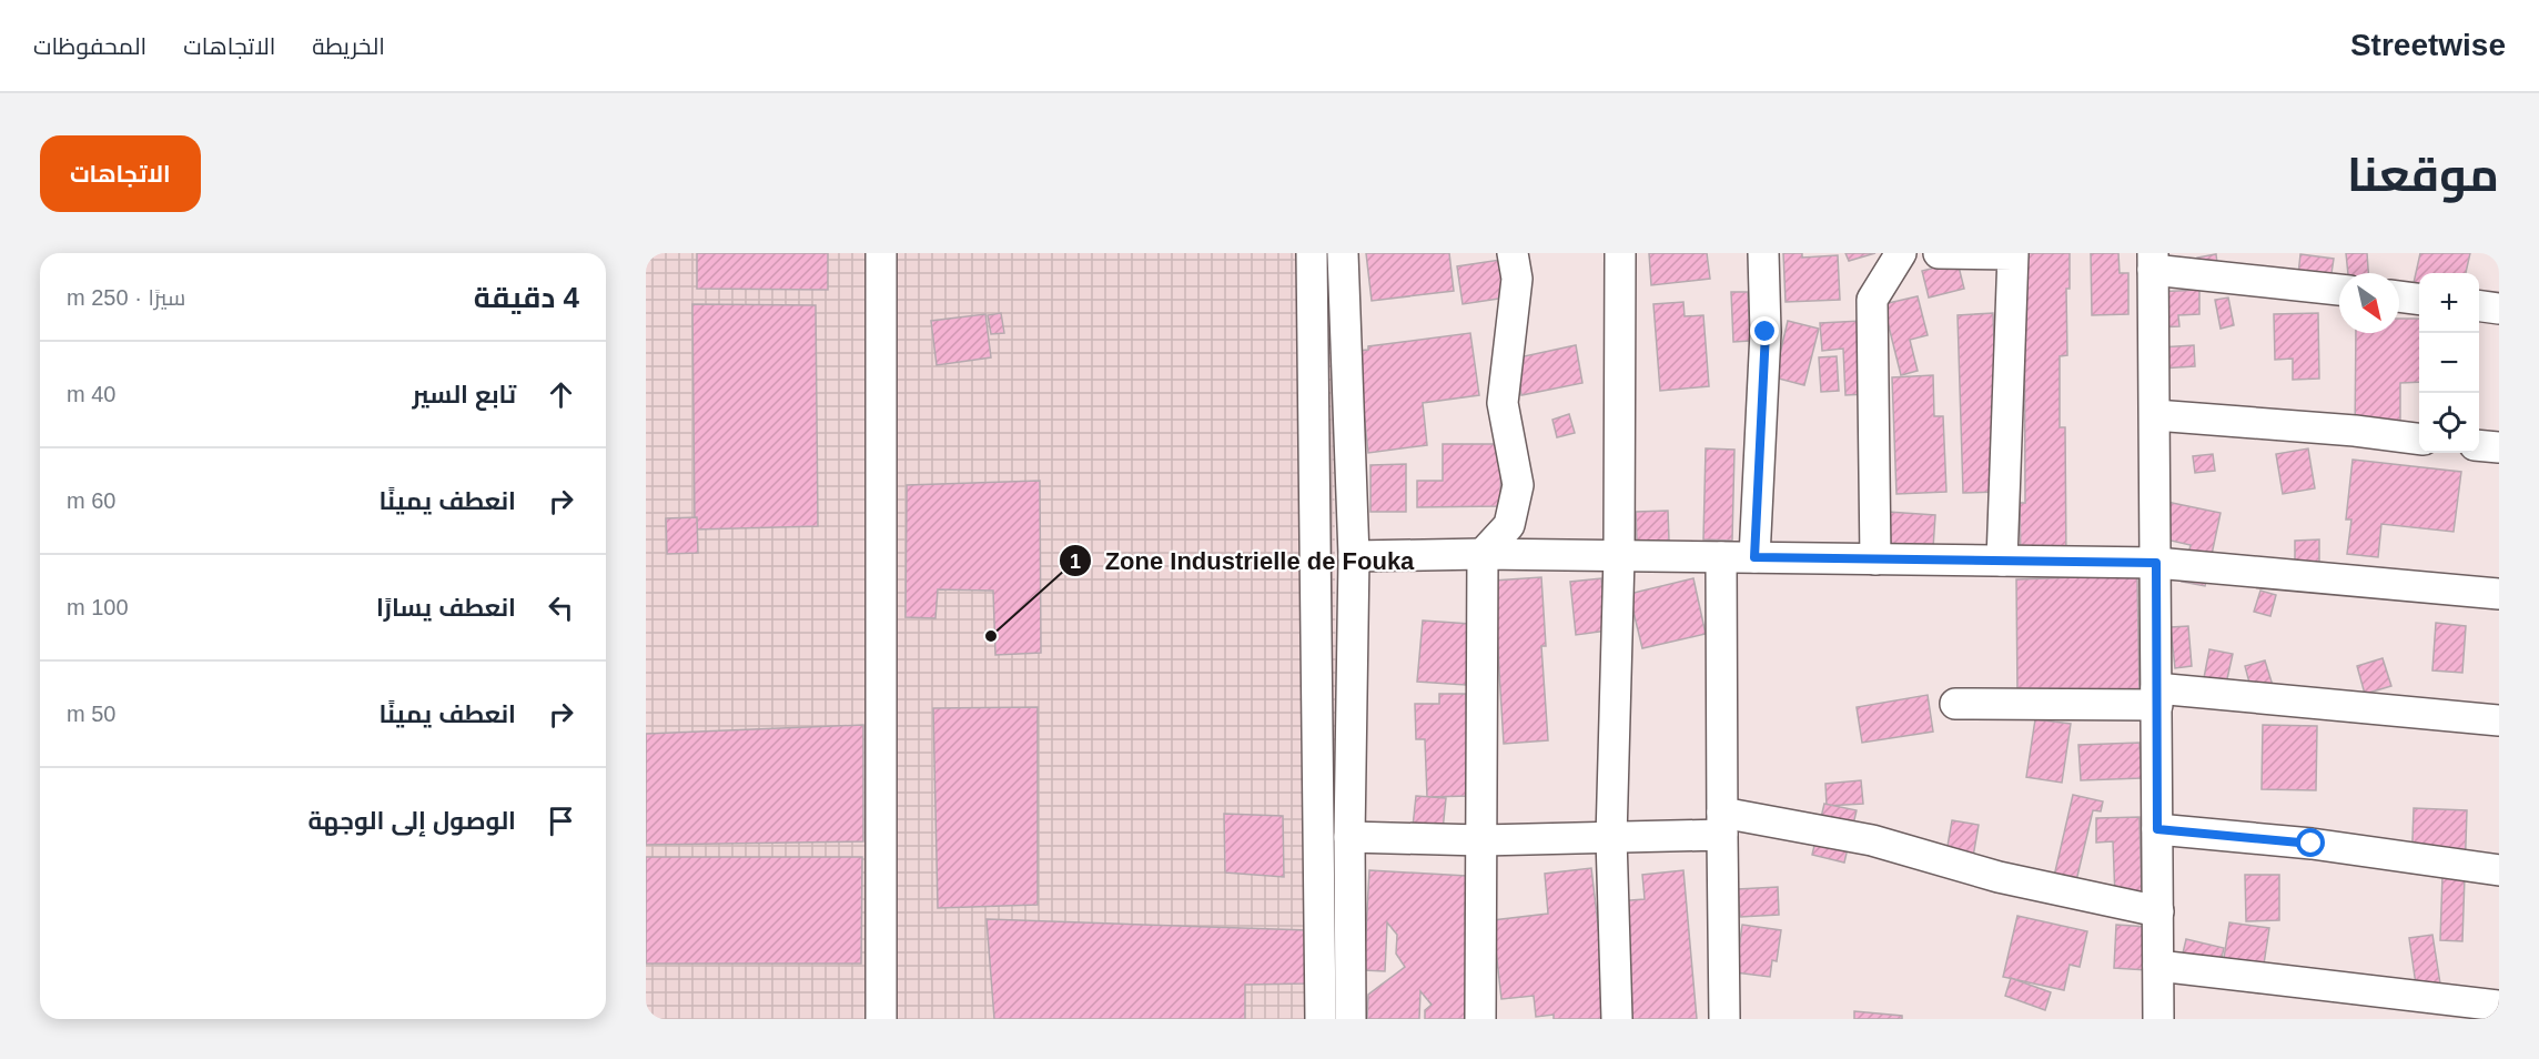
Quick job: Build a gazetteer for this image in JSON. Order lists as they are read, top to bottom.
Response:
{
  "places": ["Zone Industrielle de Fouka"],
  "north": "bottom right",
  "page": {
    "header": "Streetwise",
    "nav": ["الخريطة", "الاتجاهات", "المحفوظات"],
    "title": "موقعنا",
    "buttons": "الاتجاهات",
    "heading": ["4 دقيقة", "سيرًا · 250 m"],
    "map_buttons": ["+", "−"],
    "list": [
      ["تابع السير", "40 m"],
      ["انعطف يمينًا", "60 m"],
      ["انعطف يسارًا", "100 m"],
      ["انعطف يمينًا", "50 m"],
      "الوصول إلى الوجهة"
    ]
  }
}
